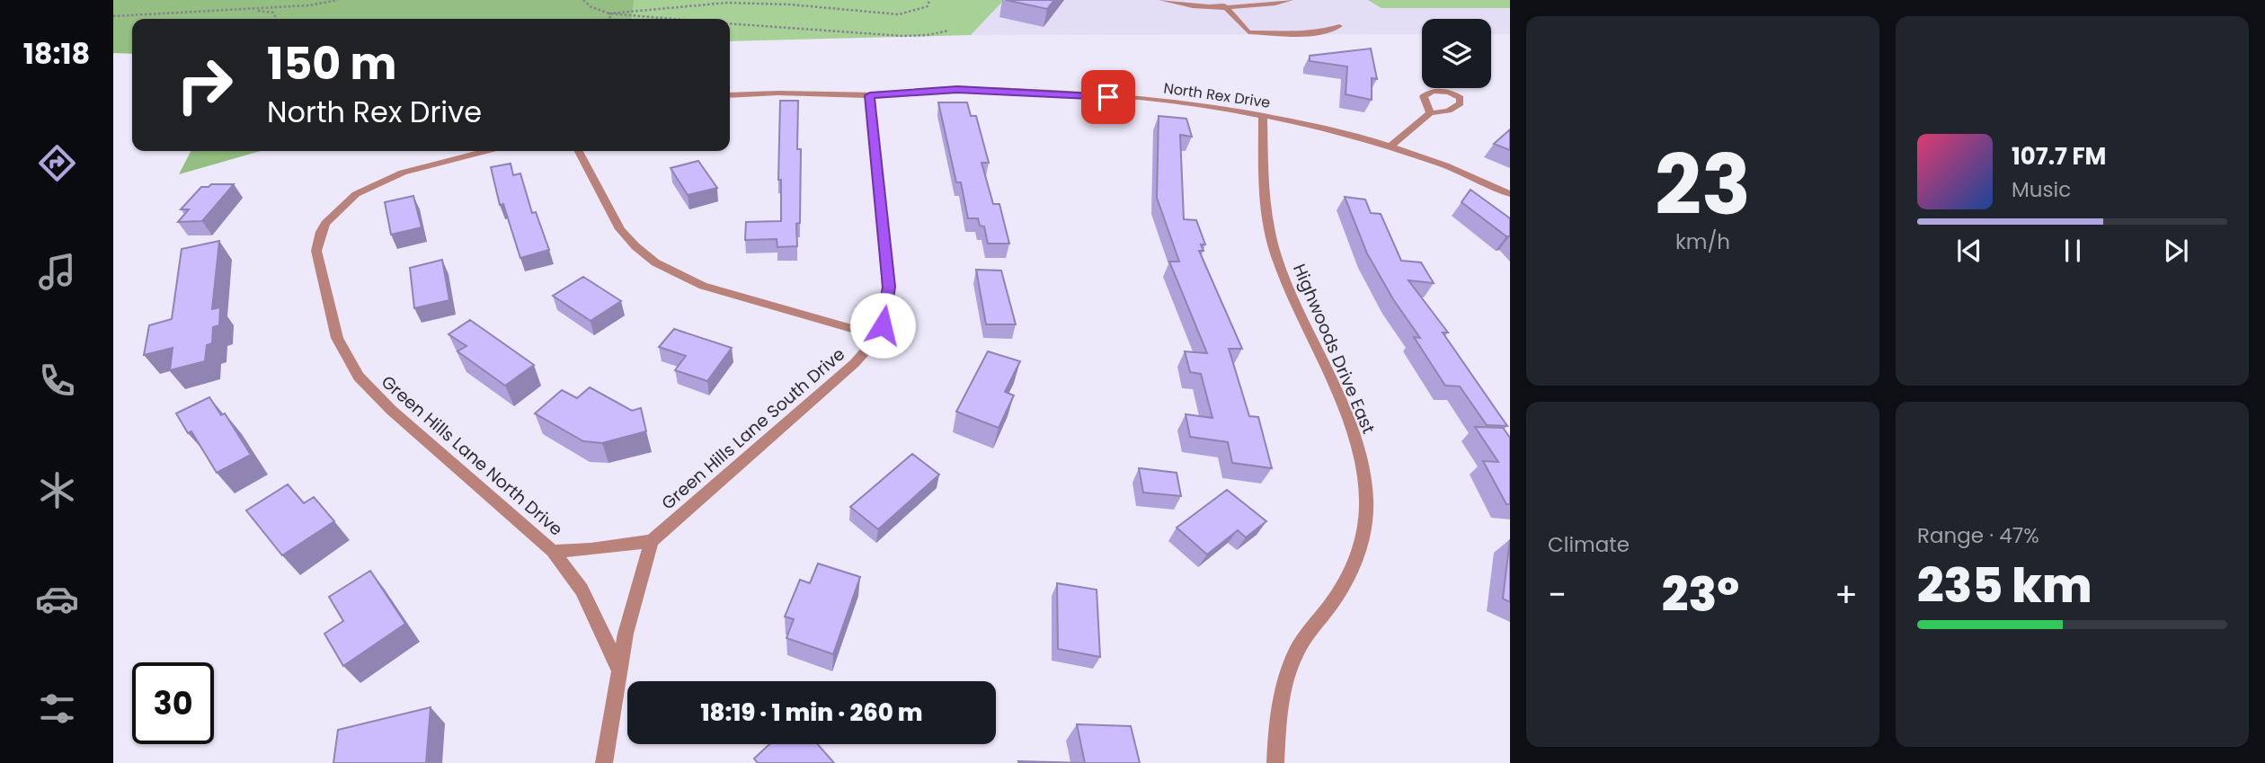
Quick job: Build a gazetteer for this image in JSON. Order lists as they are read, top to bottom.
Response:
{
  "streets": {
    "street": [
      "North Rex Drive",
      "Highwoods Drive East",
      "Green Hills Lane South Drive",
      "Green Hills Lane North Drive"
    ]
  },
  "crossings": [
    ["North Rex Drive", "Highwoods Drive East"],
    ["North Rex Drive", "Green Hills Lane South Drive"]
  ],
  "page": {
    "tabs": "18:18",
    "tile": [
      ["23", "km/h"],
      "Climate",
      ["Range · 47%", "235 km"]
    ],
    "turn": ["150 m", "North Rex Drive"],
    "song": ["107.7 FM", "Music"],
    "heat": ["−", "23°", "+"],
    "limit": "30",
    "trip": "18:19 · 1 min · 260 m"
  }
}
